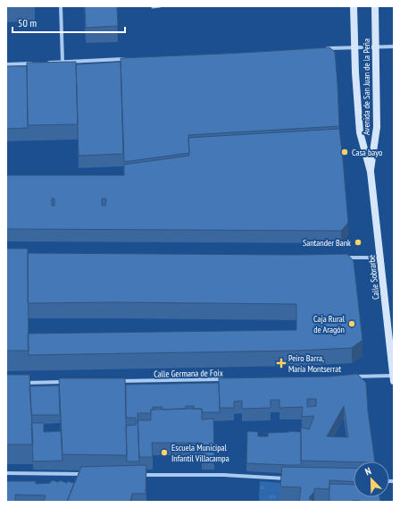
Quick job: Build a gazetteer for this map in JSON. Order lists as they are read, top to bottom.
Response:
{
  "streets": {
    "main road": ["Avenida de San Juan de la Peña", "Calle Sobrarbe"],
    "street": ["Calle Germana de Foix"]
  },
  "crossings": [
    ["Avenida de San Juan de la Peña", "Calle Sobrarbe"]
  ],
  "places": {
    "other": [
      "Casa bayo",
      "Santander Bank",
      "Caja Rural de Aragón",
      "Escuela Municipal Infantil Villacampa"
    ],
    "health": ["Peiro Barra, María Montserrat"]
  },
  "scale_bar": "50 m",
  "north": "top left"
}
